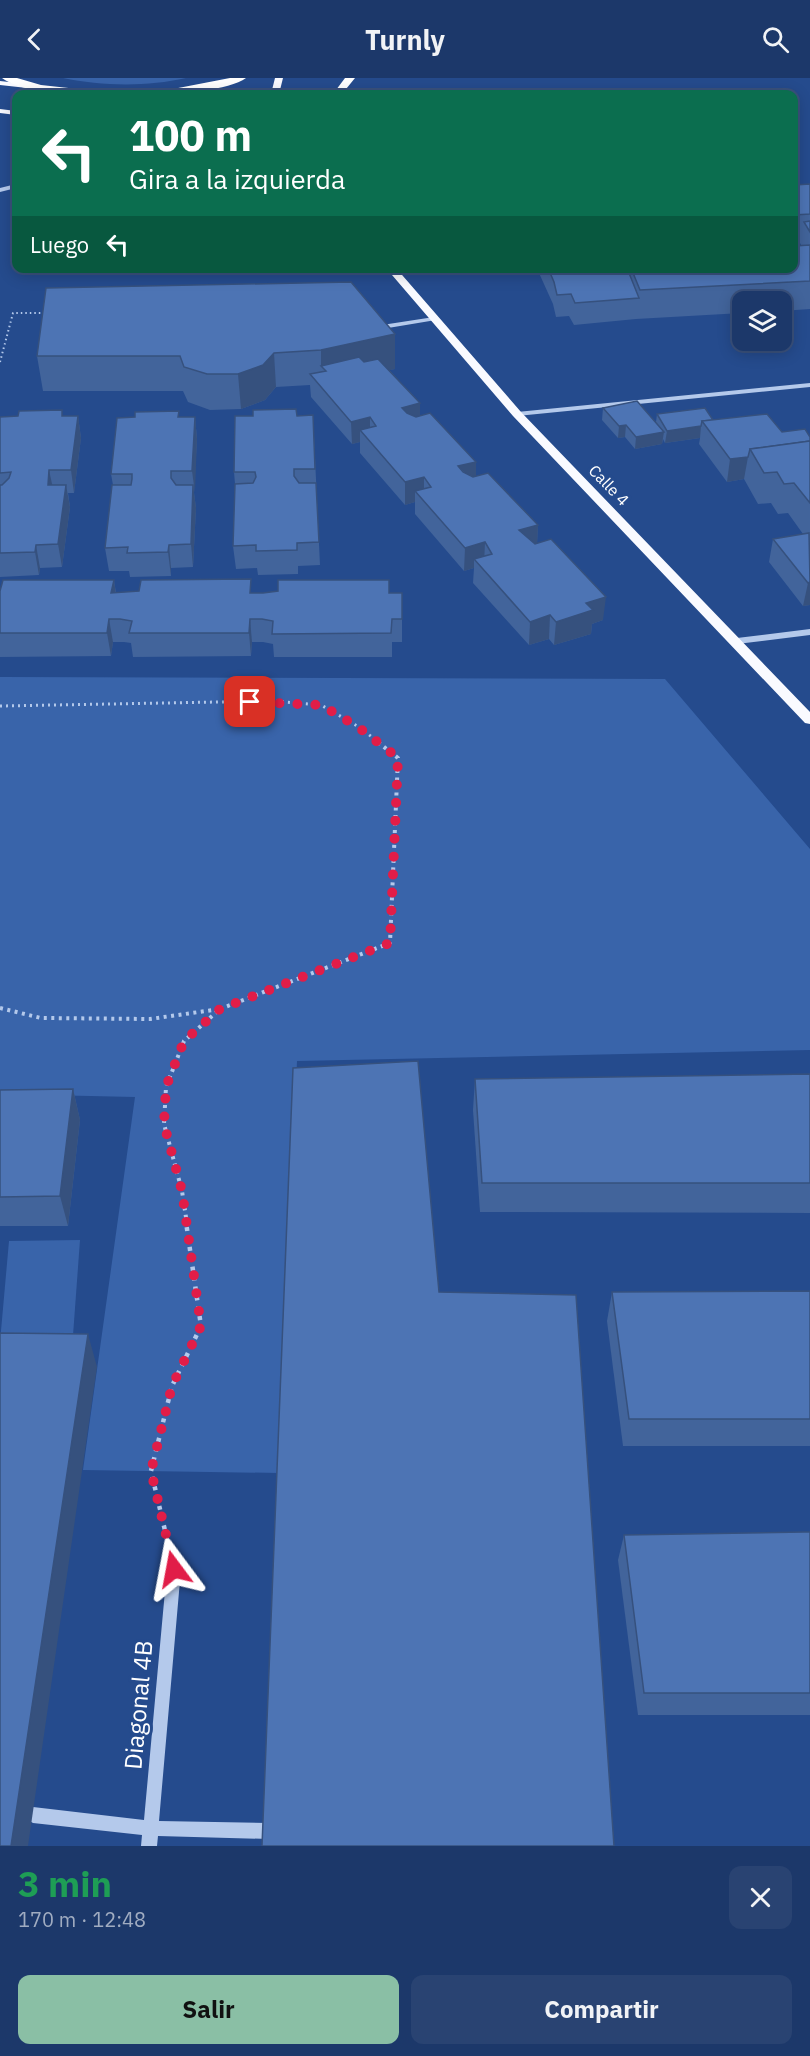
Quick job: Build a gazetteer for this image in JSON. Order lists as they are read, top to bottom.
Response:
{
  "streets": {
    "main road": ["Calle 4"],
    "street": ["Diagonal 4B"]
  },
  "page": {
    "header": "Turnly",
    "turn": ["100 m", "Gira a la izquierda"],
    "then": "Luego",
    "heading": ["3 min", "170 m · 12:48"],
    "buttons": ["Salir", "Compartir"]
  }
}
